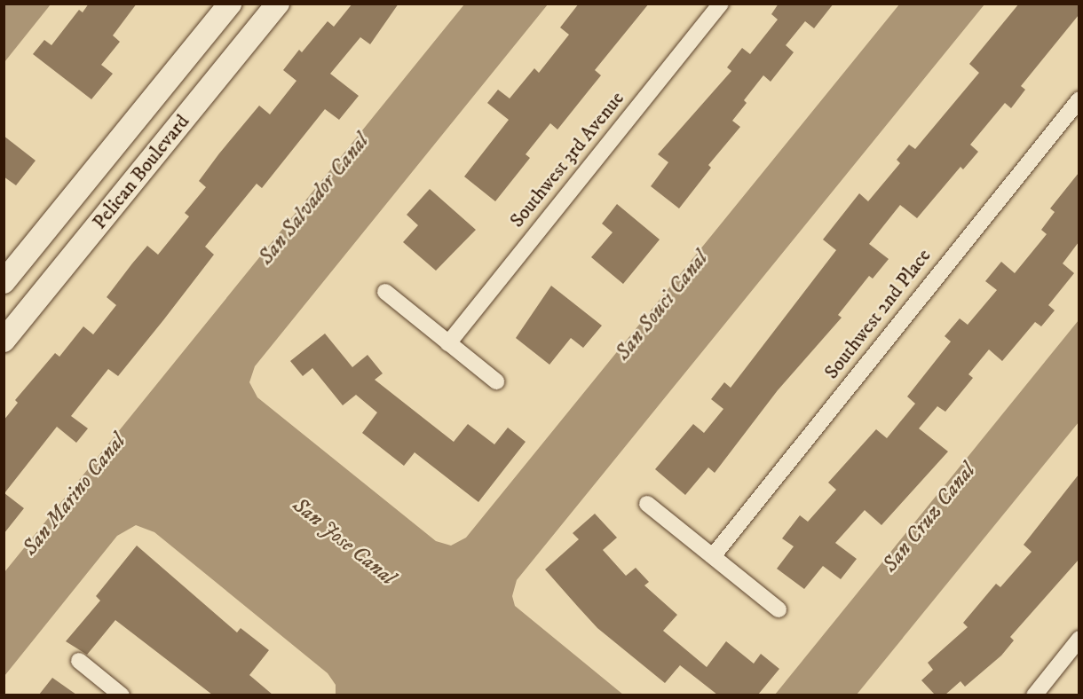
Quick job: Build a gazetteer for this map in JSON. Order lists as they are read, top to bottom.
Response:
{
  "streets": {
    "street": ["Southwest 3rd Avenue", "Pelican Boulevard", "Southwest 2nd Place"]
  },
  "water": [
    "San Salvador Canal",
    "San Souci Canal",
    "San Marino Canal",
    "San Cruz Canal",
    "San Jose Canal"
  ]
}
